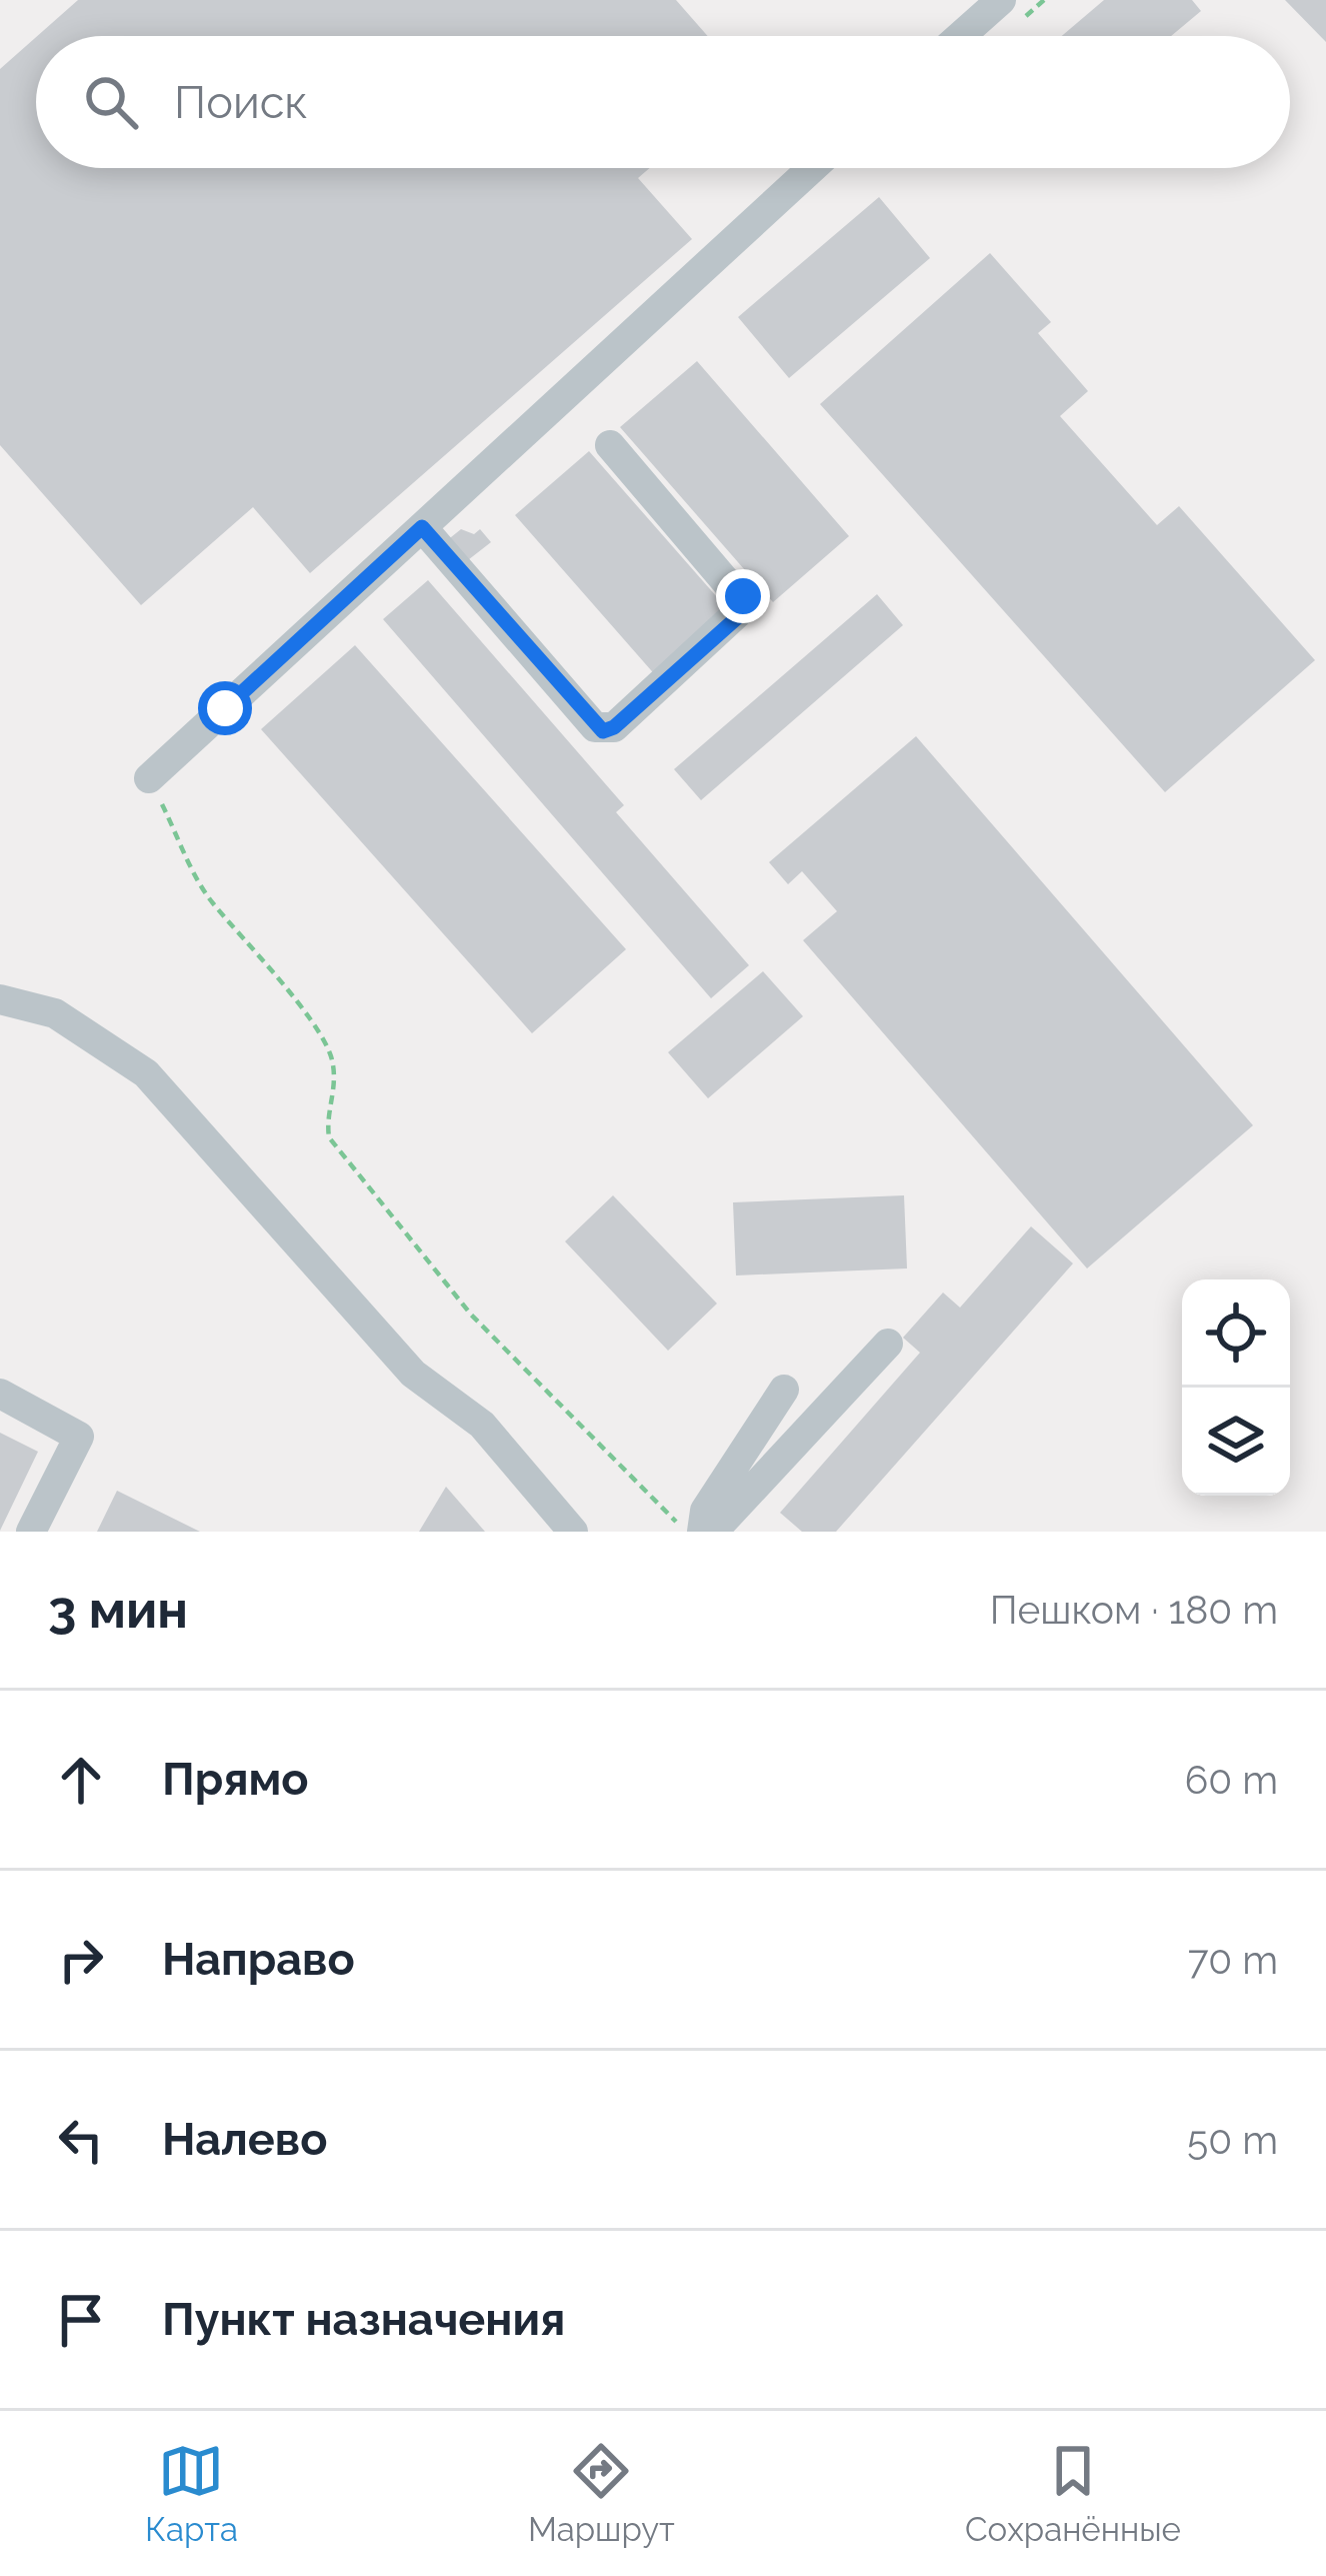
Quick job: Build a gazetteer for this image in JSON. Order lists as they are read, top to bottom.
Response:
{
  "page": {
    "search": "Поиск",
    "heading": ["3 мин", "Пешком · 180 m"],
    "list": [
      ["Прямо", "60 m"],
      ["Направо", "70 m"],
      ["Налево", "50 m"],
      "Пункт назначения"
    ],
    "nav": ["Карта", "Маршрут", "Сохранённые"]
  }
}
